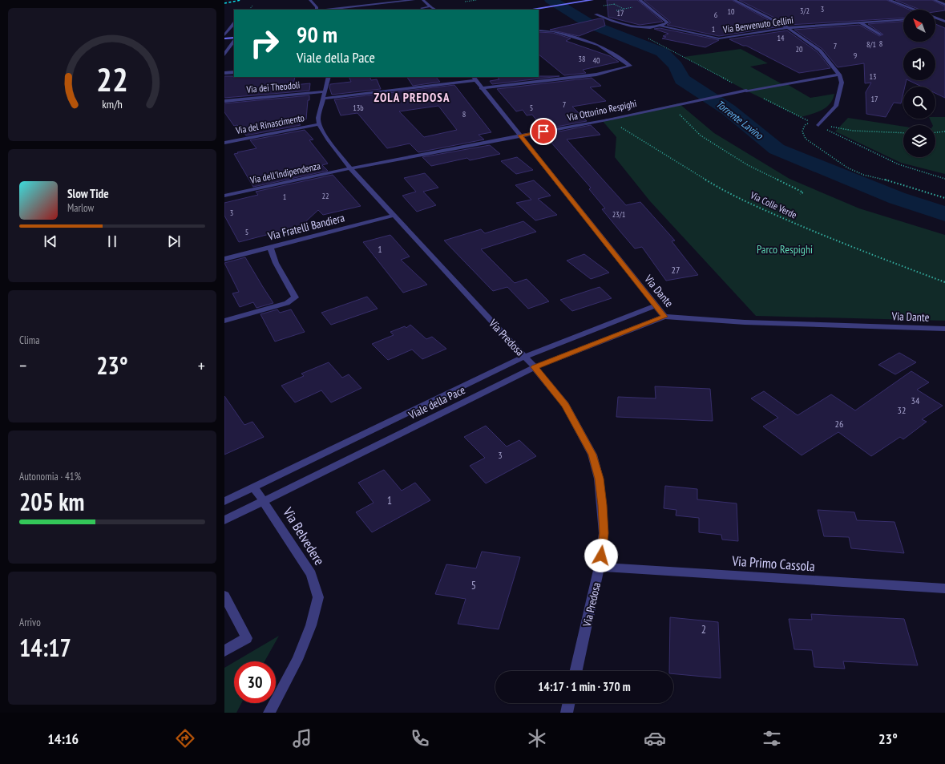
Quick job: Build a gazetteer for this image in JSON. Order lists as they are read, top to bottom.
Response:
{
  "streets": {
    "street": [
      "Via Benvenuto Cellini",
      "Via dei Theodoli",
      "Via Ottorino Respighi",
      "Via del Rinascimento",
      "Via dell'Indipendenza",
      "Via Fratelli Bandiera",
      "Via Dante",
      "Via Predosa",
      "Viale della Pace",
      "Via Belvedere",
      "Via Primo Cassola"
    ],
    "path": ["Via Colle Verde"]
  },
  "crossings": [
    ["Via Ottorino Respighi", "Via dell'Indipendenza"],
    ["Via Ottorino Respighi", "Via Colle Verde"],
    ["Via Ottorino Respighi", "Via Dante"],
    ["Via Ottorino Respighi", "Via Predosa"],
    ["Via del Rinascimento", "Via Predosa"],
    ["Via dell'Indipendenza", "Via Predosa"],
    ["Via Fratelli Bandiera", "Via Predosa"],
    ["Via Dante", "Viale della Pace"],
    ["Via Predosa", "Viale della Pace"],
    ["Via Predosa", "Via Primo Cassola"],
    ["Viale della Pace", "Via Belvedere"]
  ],
  "districts": ["ZOLA PREDOSA"],
  "water": ["Torrente Lavino"],
  "parks": ["Parco Respighi"],
  "house_numbers": [
    "3",
    "3/2",
    "10",
    "17",
    "6",
    "1",
    "14",
    "8",
    "8/1",
    "7",
    "20",
    "9",
    "38",
    "40",
    "13",
    "17",
    "7",
    "13b",
    "5",
    "8",
    "22",
    "1",
    "3",
    "23/1",
    "5",
    "1",
    "27",
    "34",
    "32",
    "26",
    "3",
    "1",
    "5",
    "2"
  ],
  "north": "top left",
  "page": {
    "turn": ["90 m", "Viale della Pace"],
    "song": ["Slow Tide", "Marlow"],
    "tile": [
      "Clima",
      ["Autonomia · 41%", "205 km"],
      ["Arrivo", "14:17"]
    ],
    "heat": ["−", "23°", "+"],
    "limit": "30",
    "trip": "14:17 · 1 min · 370 m",
    "tabs": ["14:16", "23°"],
    "gauge": ["22", "km/h"]
  }
}
